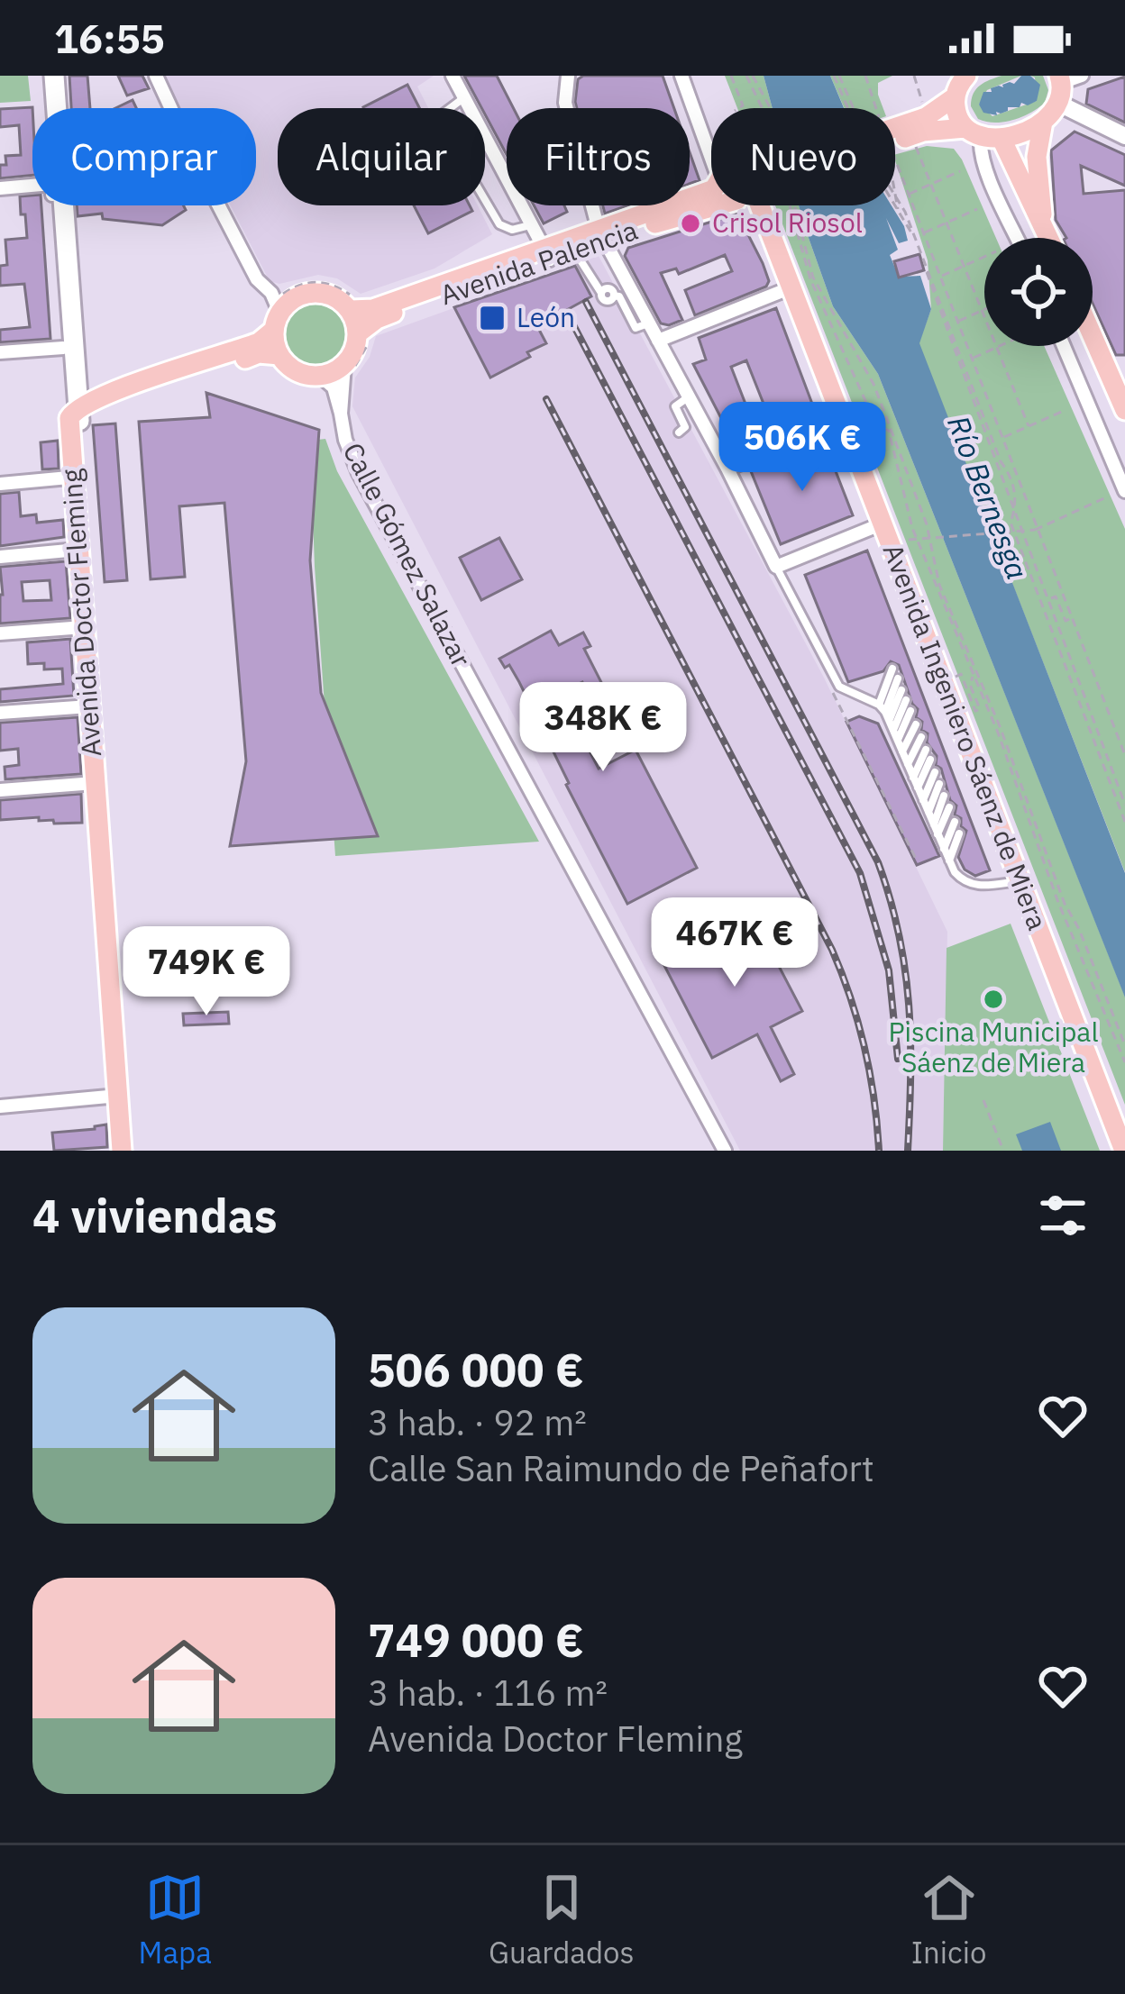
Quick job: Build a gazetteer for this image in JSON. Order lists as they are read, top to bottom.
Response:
{
  "streets": {
    "main road": ["Avenida Palencia", "Avenida Doctor Fleming", "Avenida Ingeniero Sáenz de Miera"],
    "street": ["Calle Gómez Salazar"]
  },
  "water": ["Río Bernesga"],
  "places": {
    "other": ["Crisol Riosol", "Piscina Municipal Sáenz de Miera"],
    "transit": ["León"]
  },
  "page": {
    "status": "16:55",
    "chip": [
      "Comprar",
      "Alquilar",
      "Filtros",
      "Nuevo"
    ],
    "price": [
      "506K €",
      "348K €",
      "467K €",
      "749K €"
    ],
    "heading": "4 viviendas",
    "list": [
      {
        "name": "506 000 €",
        "note": "3 hab. · 92 m² · Calle San Raimundo de Peñafort"
      },
      {
        "name": "749 000 €",
        "note": "3 hab. · 116 m² · Avenida Doctor Fleming"
      }
    ],
    "tabs": ["Mapa", "Guardados", "Inicio"]
  }
}
